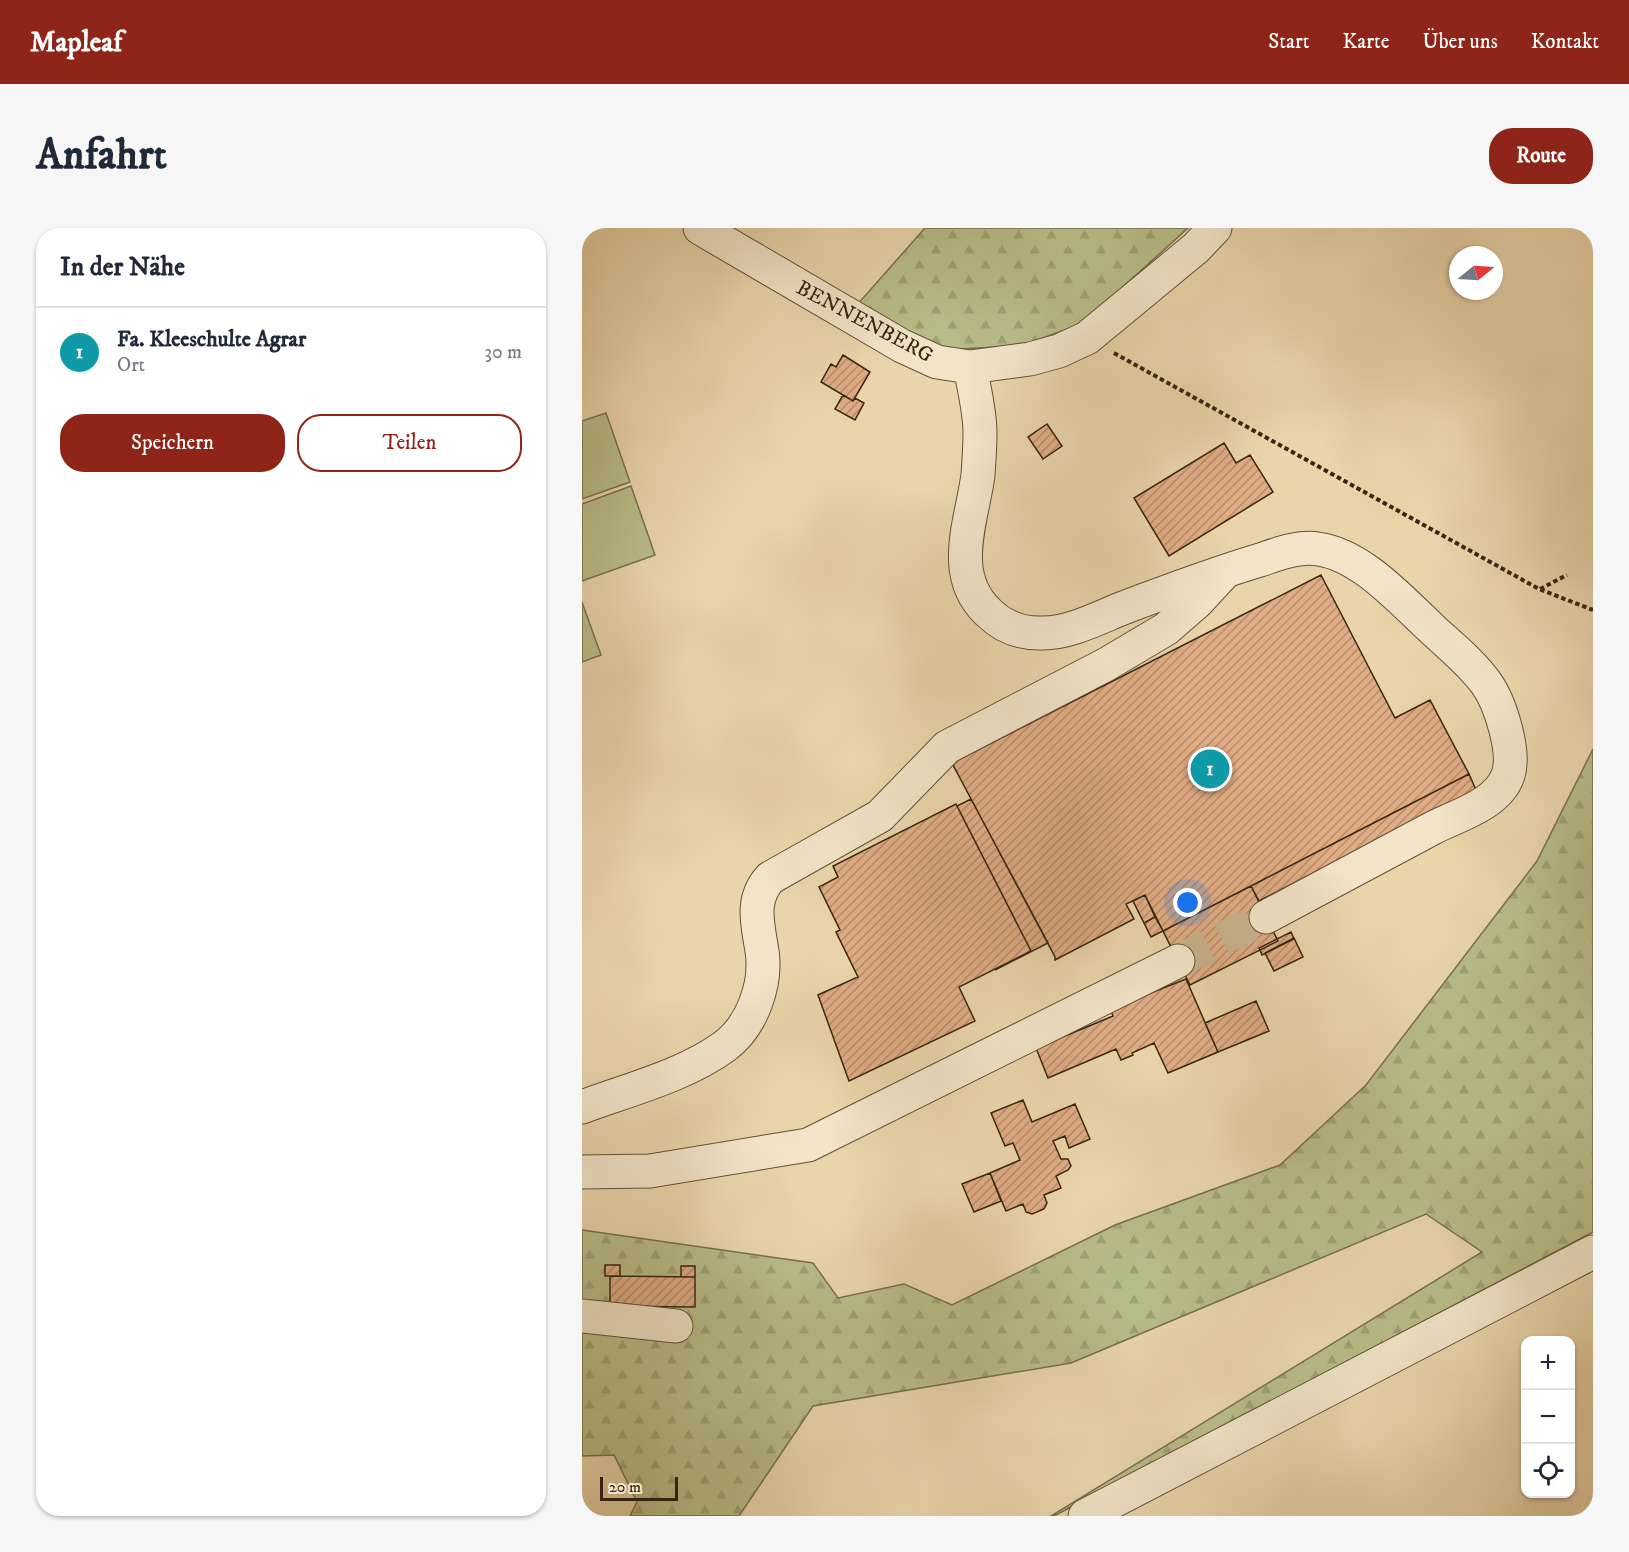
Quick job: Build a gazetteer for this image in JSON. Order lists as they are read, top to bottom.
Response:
{
  "streets": {
    "street": ["BENNENBERG"]
  },
  "scale_bar": "20 m",
  "north": "right",
  "page": {
    "header": "Mapleaf",
    "nav": [
      "Start",
      "Karte",
      "Über uns",
      "Kontakt"
    ],
    "buttons": [
      "Route",
      ["Speichern", "Teilen"]
    ],
    "title": "Anfahrt",
    "heading": "In der Nähe",
    "list": [
      {
        "mark": "1",
        "name": "Fa. Kleeschulte Agrar",
        "note": "Ort",
        "value": "30 m"
      }
    ],
    "pins": "1",
    "map_buttons": ["+", "−"],
    "scale": "20 m"
  }
}
